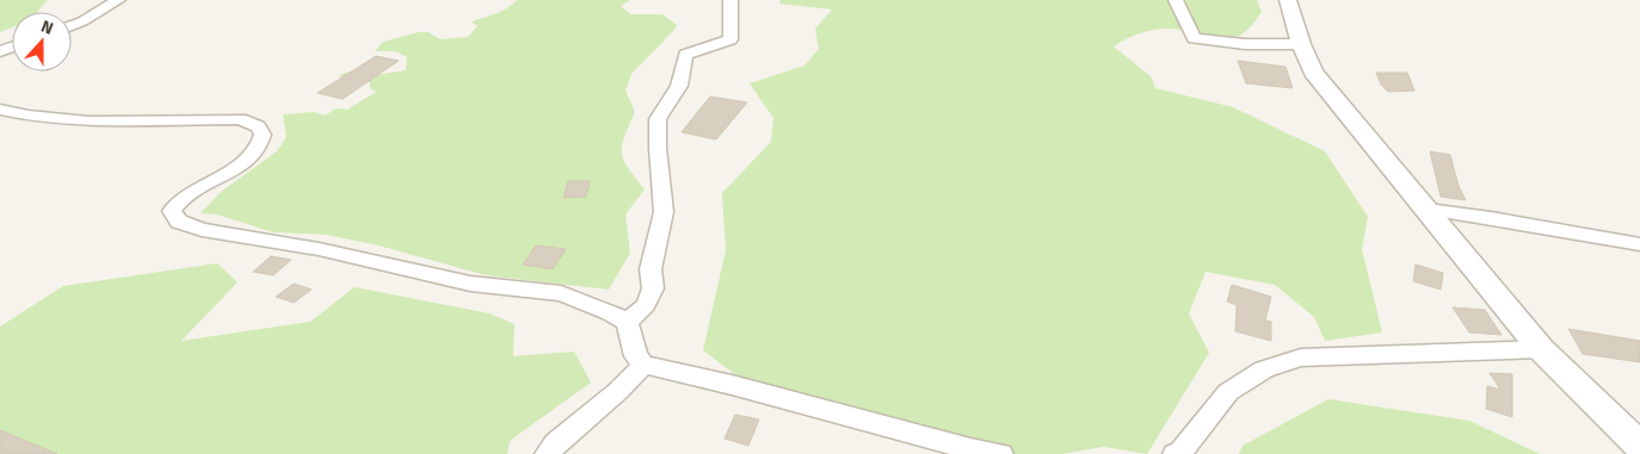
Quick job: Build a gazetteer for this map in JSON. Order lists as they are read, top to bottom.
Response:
{
  "north": "top"
}
